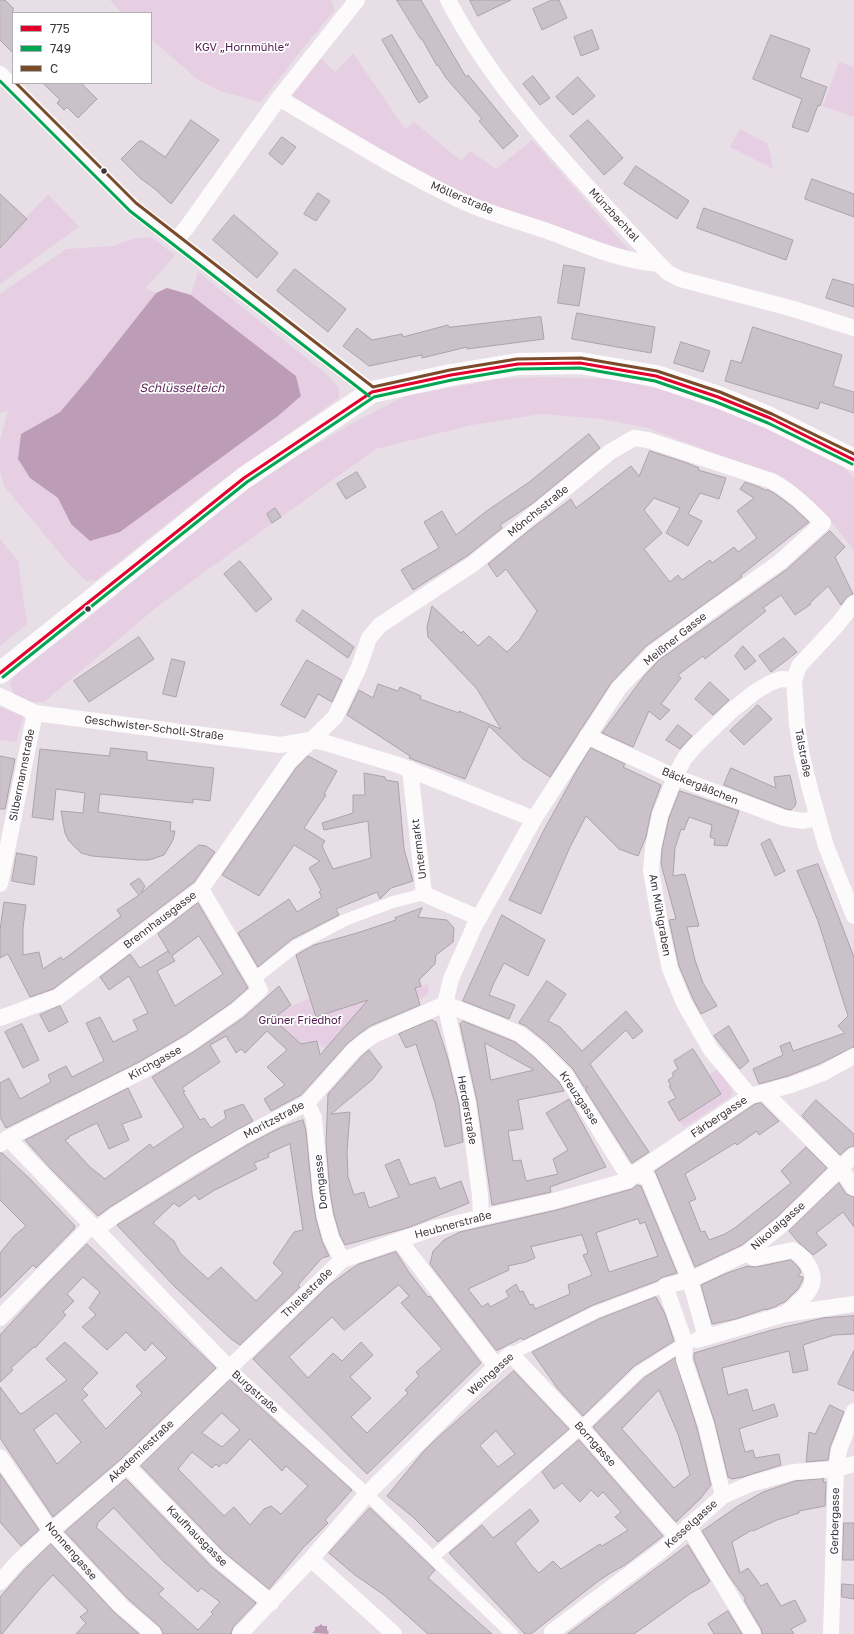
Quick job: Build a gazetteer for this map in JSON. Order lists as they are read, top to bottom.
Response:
{
  "streets": {
    "street": [
      "Möllerstraße",
      "Münzbachtal",
      "Mönchsstraße",
      "Meißner Gasse",
      "Geschwister-Scholl-Straße",
      "Talstraße",
      "Silbermannstraße",
      "Bäckergäßchen",
      "Untermarkt",
      "Am Mühlgraben",
      "Brennhausgasse",
      "Kirchgasse",
      "Kreuzgasse",
      "Herderstraße",
      "Färbergasse",
      "Moritzstraße",
      "Domgasse",
      "Heubnerstraße",
      "Nikolaigasse",
      "Thielestraße",
      "Weingasse",
      "Burgstraße",
      "Borngasse",
      "Akademiestraße",
      "Gerbergasse",
      "Kesselgasse",
      "Kaufhausgasse",
      "Nonnengasse"
    ]
  },
  "crossings": [
    ["Möllerstraße", "Münzbachtal"],
    ["Mönchsstraße", "Meißner Gasse"],
    ["Mönchsstraße", "Geschwister-Scholl-Straße"],
    ["Mönchsstraße", "Brennhausgasse"],
    ["Meißner Gasse", "Bäckergäßchen"],
    ["Geschwister-Scholl-Straße", "Silbermannstraße"],
    ["Geschwister-Scholl-Straße", "Brennhausgasse"],
    ["Talstraße", "Bäckergäßchen"],
    ["Talstraße", "Am Mühlgraben"],
    ["Bäckergäßchen", "Am Mühlgraben"],
    ["Am Mühlgraben", "Färbergasse"],
    ["Am Mühlgraben", "Nikolaigasse"],
    ["Kirchgasse", "Burgstraße"],
    ["Kreuzgasse", "Herderstraße"],
    ["Kreuzgasse", "Färbergasse"],
    ["Kreuzgasse", "Moritzstraße"],
    ["Kreuzgasse", "Heubnerstraße"],
    ["Kreuzgasse", "Nikolaigasse"],
    ["Herderstraße", "Moritzstraße"],
    ["Herderstraße", "Heubnerstraße"],
    ["Färbergasse", "Heubnerstraße"],
    ["Moritzstraße", "Domgasse"],
    ["Moritzstraße", "Burgstraße"],
    ["Domgasse", "Thielestraße"],
    ["Heubnerstraße", "Thielestraße"],
    ["Heubnerstraße", "Weingasse"],
    ["Nikolaigasse", "Weingasse"],
    ["Thielestraße", "Burgstraße"],
    ["Thielestraße", "Akademiestraße"],
    ["Weingasse", "Burgstraße"],
    ["Weingasse", "Borngasse"],
    ["Weingasse", "Kaufhausgasse"],
    ["Burgstraße", "Akademiestraße"],
    ["Borngasse", "Kesselgasse"],
    ["Akademiestraße", "Kaufhausgasse"],
    ["Akademiestraße", "Nonnengasse"],
    ["Gerbergasse", "Kesselgasse"]
  ],
  "water": ["Schlüsselteich"],
  "parks": ["KGV „Hornmühle“", "Grüner Friedhof"],
  "lines": ["transit line 749", "transit line C", "transit line 775"],
  "legend": ["775", "749", "C"]
}
